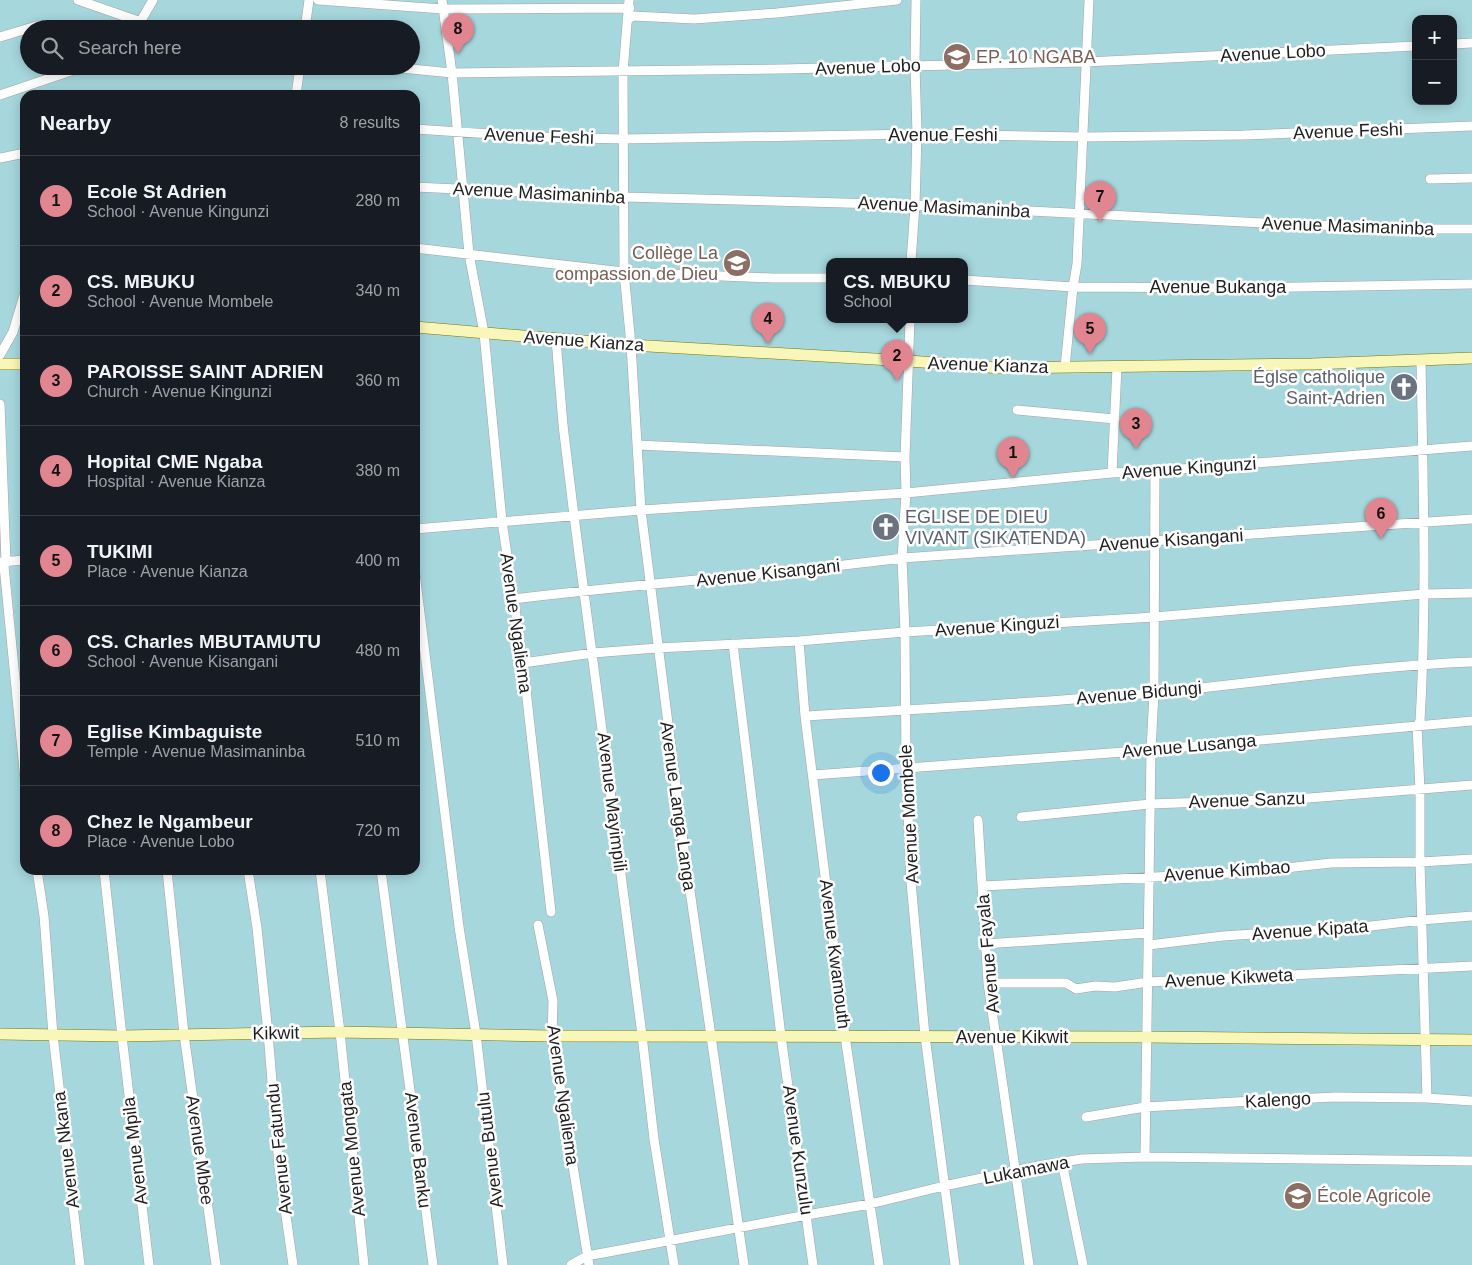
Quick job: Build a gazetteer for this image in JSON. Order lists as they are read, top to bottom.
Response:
{
  "streets": {
    "main road": ["Avenue Kianza", "Kikwit", "Avenue Kikwit"],
    "street": [
      "Avenue Lobo",
      "Avenue Feshi",
      "Avenue Masimaninba",
      "Avenue Bukanga",
      "Avenue Kingunzi",
      "Avenue Kisangani",
      "Avenue Ngaliema",
      "Avenue Kinguzi",
      "Avenue Bidungi",
      "Avenue Lusanga",
      "Avenue Sanzu",
      "Avenue Mayimpili",
      "Avenue Langa Langa",
      "Avenue Mombele",
      "Avenue Kimbao",
      "Avenue Kipata",
      "Avenue Kwamouth",
      "Avenue Fayala",
      "Avenue Kikweta",
      "Kalengo",
      "Avenue Fatundu",
      "Avenue Mongata",
      "Avenue Nkana",
      "Avenue Mbee",
      "Avenue Banku",
      "Avenue Butulu",
      "Avenue Kunzulu",
      "Avenue Mpila",
      "Lukamawa"
    ]
  },
  "crossings": [
    ["Avenue Lobo", "Avenue Ngaliema"],
    ["Avenue Lobo", "Avenue Langa Langa"],
    ["Avenue Feshi", "Avenue Ngaliema"],
    ["Avenue Feshi", "Avenue Langa Langa"],
    ["Avenue Masimaninba", "Avenue Ngaliema"],
    ["Avenue Masimaninba", "Avenue Langa Langa"],
    ["Avenue Kianza", "Avenue Ngaliema"],
    ["Avenue Kianza", "Avenue Mayimpili"],
    ["Avenue Kianza", "Avenue Langa Langa"],
    ["Avenue Kianza", "Avenue Mombele"],
    ["Avenue Kingunzi", "Avenue Ngaliema"],
    ["Avenue Kingunzi", "Avenue Mayimpili"],
    ["Avenue Kingunzi", "Avenue Langa Langa"],
    ["Avenue Kingunzi", "Avenue Mombele"],
    ["Avenue Kisangani", "Avenue Ngaliema"],
    ["Avenue Kisangani", "Avenue Mayimpili"],
    ["Avenue Kisangani", "Avenue Langa Langa"],
    ["Avenue Kisangani", "Avenue Mombele"],
    ["Avenue Ngaliema", "Avenue Kinguzi"],
    ["Avenue Ngaliema", "Kikwit"],
    ["Avenue Ngaliema", "Avenue Kikwit"],
    ["Avenue Ngaliema", "Lukamawa"],
    ["Avenue Kinguzi", "Avenue Mayimpili"],
    ["Avenue Kinguzi", "Avenue Langa Langa"],
    ["Avenue Kinguzi", "Avenue Mombele"],
    ["Avenue Kinguzi", "Avenue Kwamouth"],
    ["Avenue Bidungi", "Avenue Mombele"],
    ["Avenue Bidungi", "Avenue Kwamouth"],
    ["Avenue Lusanga", "Avenue Mombele"],
    ["Avenue Lusanga", "Avenue Kwamouth"],
    ["Avenue Mayimpili", "Avenue Kikwit"],
    ["Avenue Mayimpili", "Lukamawa"],
    ["Avenue Langa Langa", "Avenue Kikwit"],
    ["Avenue Langa Langa", "Lukamawa"],
    ["Avenue Mombele", "Avenue Kikwit"],
    ["Avenue Mombele", "Lukamawa"],
    ["Avenue Kimbao", "Avenue Fayala"],
    ["Avenue Kwamouth", "Avenue Kikwit"],
    ["Avenue Kwamouth", "Lukamawa"],
    ["Avenue Fayala", "Avenue Kikweta"],
    ["Avenue Fayala", "Avenue Kikwit"],
    ["Avenue Fayala", "Lukamawa"],
    ["Kikwit", "Avenue Kikwit"],
    ["Kikwit", "Avenue Fatundu"],
    ["Kikwit", "Avenue Mongata"],
    ["Kikwit", "Avenue Nkana"],
    ["Kikwit", "Avenue Mbee"],
    ["Kikwit", "Avenue Banku"],
    ["Kikwit", "Avenue Butulu"],
    ["Kikwit", "Avenue Mpila"],
    ["Avenue Kikwit", "Avenue Kunzulu"],
    ["Avenue Kunzulu", "Lukamawa"]
  ],
  "places": {
    "school or university": ["EP. 10 NGABA", "Collège La compassion de Dieu", "École Agricole"],
    "church": ["Églse catholique Saint-Adrien", "EGLISE DE DIEU VIVANT (SIKATENDA)"]
  },
  "page": {
    "pins": [
      "8",
      "7",
      "4",
      "5",
      "2",
      "3",
      "1",
      "6"
    ],
    "map_buttons": ["+", "−"],
    "search": "Search here",
    "heading": ["Nearby", "8 results"],
    "list": [
      {
        "mark": "1",
        "name": "Ecole St Adrien",
        "note": "School · Avenue Kingunzi",
        "value": "280 m"
      },
      {
        "mark": "2",
        "name": "CS. MBUKU",
        "note": "School · Avenue Mombele",
        "value": "340 m"
      },
      {
        "mark": "3",
        "name": "PAROISSE SAINT ADRIEN",
        "note": "Church · Avenue Kingunzi",
        "value": "360 m"
      },
      {
        "mark": "4",
        "name": "Hopital CME Ngaba",
        "note": "Hospital · Avenue Kianza",
        "value": "380 m"
      },
      {
        "mark": "5",
        "name": "TUKIMI",
        "note": "Place · Avenue Kianza",
        "value": "400 m"
      },
      {
        "mark": "6",
        "name": "CS. Charles MBUTAMUTU",
        "note": "School · Avenue Kisangani",
        "value": "480 m"
      },
      {
        "mark": "7",
        "name": "Eglise Kimbaguiste",
        "note": "Temple · Avenue Masimaninba",
        "value": "510 m"
      },
      {
        "mark": "8",
        "name": "Chez le Ngambeur",
        "note": "Place · Avenue Lobo",
        "value": "720 m"
      }
    ],
    "popup": ["CS. MBUKU", "School"]
  }
}
